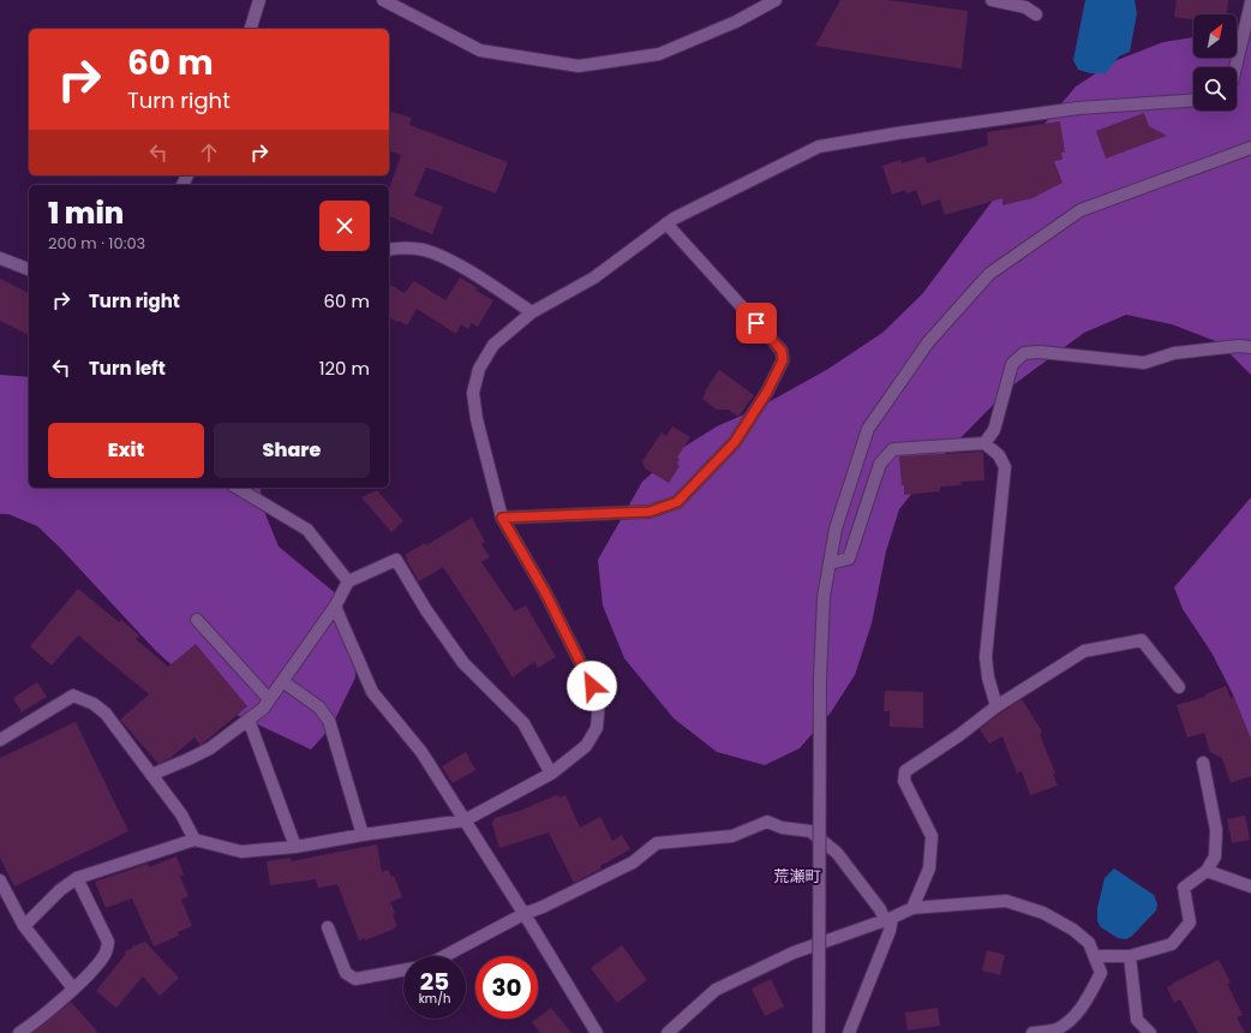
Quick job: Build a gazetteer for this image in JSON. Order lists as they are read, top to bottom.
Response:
{
  "districts": ["荒瀬町"],
  "north": "top right",
  "page": {
    "turn": ["60 m", "Turn right"],
    "heading": ["1 min", "200 m · 10:03"],
    "list": [
      {
        "name": "Turn right",
        "value": "60 m"
      },
      {
        "name": "Turn left",
        "value": "120 m"
      }
    ],
    "buttons": ["Exit", "Share"],
    "speed": "25 km/h",
    "limit": "30"
  }
}
